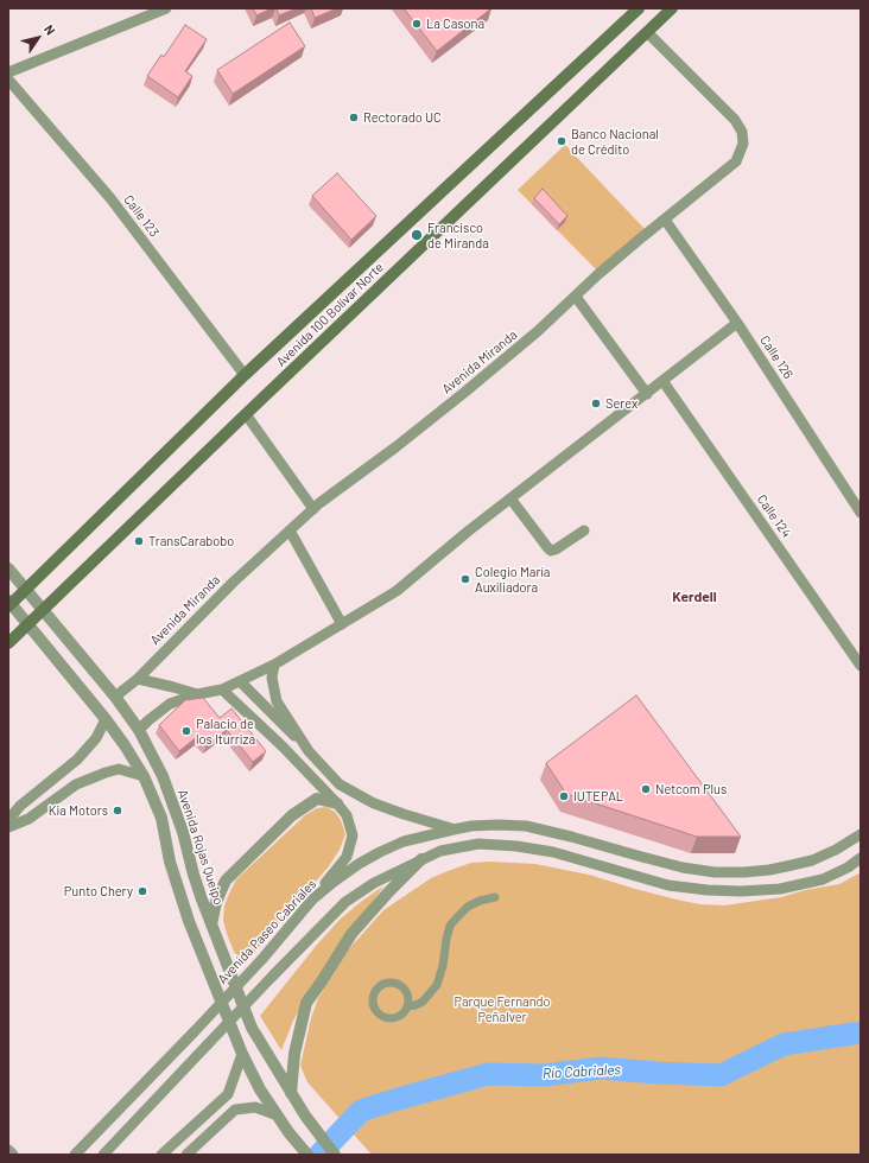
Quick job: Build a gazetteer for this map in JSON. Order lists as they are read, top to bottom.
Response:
{
  "streets": {
    "main road": ["Avenida 100 Bolívar Norte"],
    "street": [
      "Calle 123",
      "Calle 126",
      "Avenida Miranda",
      "Calle 124",
      "Avenida Rojas Queipo",
      "Avenida Paseo Cabriales"
    ]
  },
  "crossings": [
    ["Calle 123", "Avenida 100 Bolívar Norte"],
    ["Avenida 100 Bolívar Norte", "Avenida Miranda"],
    ["Avenida 100 Bolívar Norte", "Avenida Rojas Queipo"],
    ["Calle 126", "Avenida Miranda"],
    ["Avenida Miranda", "Avenida Rojas Queipo"]
  ],
  "districts": ["Kerdell"],
  "water": ["Río Cabriales"],
  "parks": ["Parque Fernando Peñalver"],
  "places": [
    "La Casona",
    "Rectorado UC",
    "Banco Nacional de Crédito",
    "Francisco de Miranda",
    "Serex",
    "TransCarabobo",
    "Colegio María Auxiliadora",
    "Palacio de los Iturriza",
    "Netcom Plus",
    "IUTEPAL",
    "Kia Motors",
    "Punto Chery"
  ],
  "north": "top right"
}
